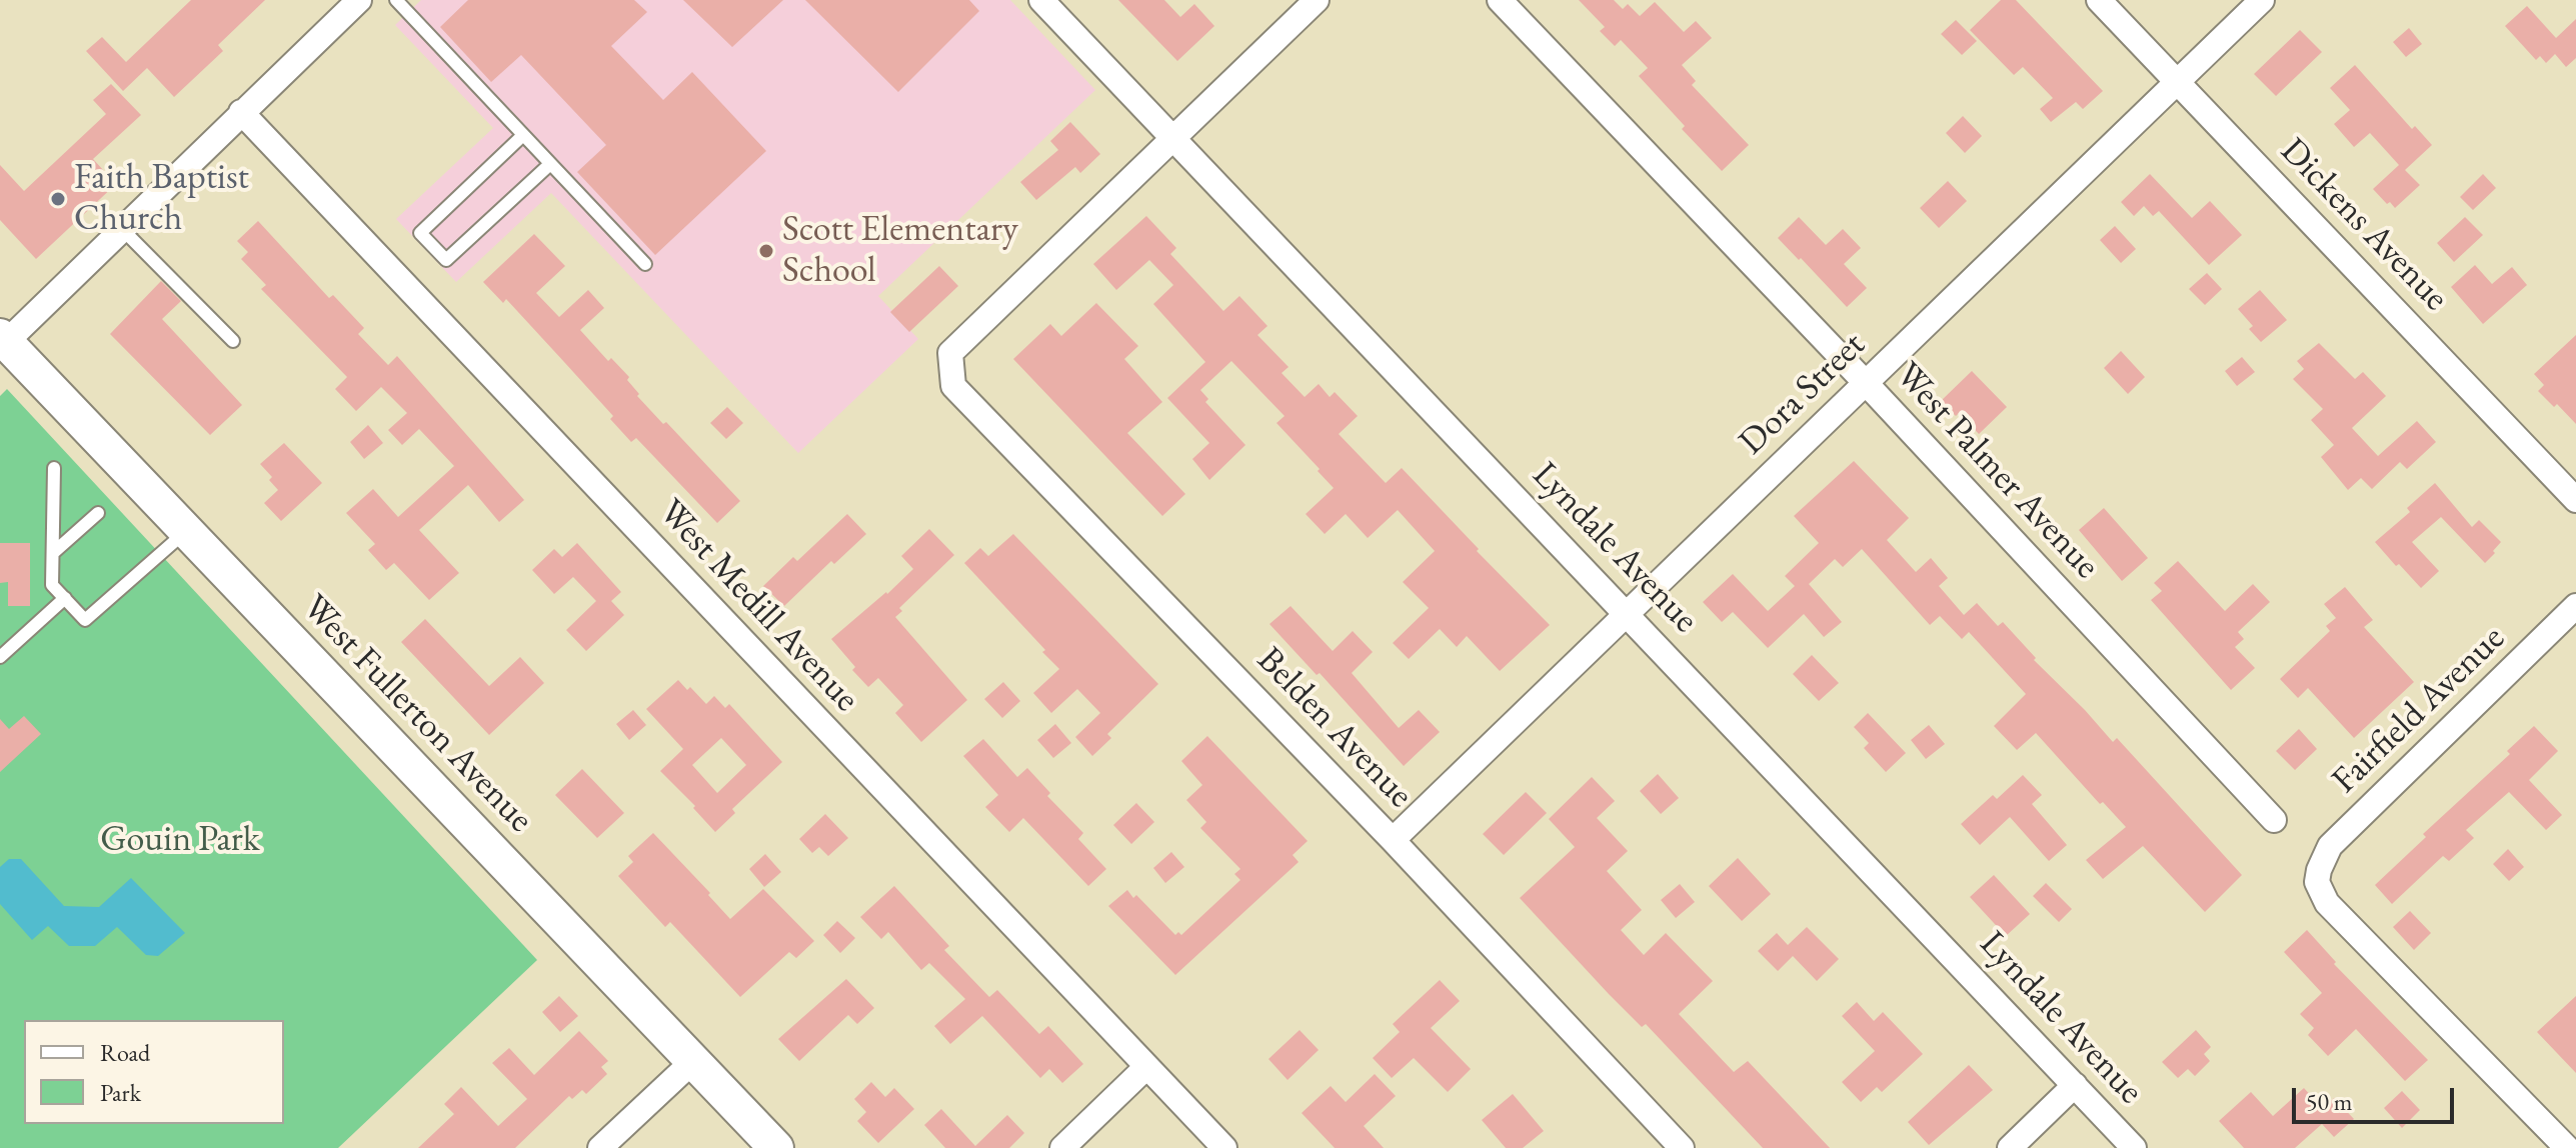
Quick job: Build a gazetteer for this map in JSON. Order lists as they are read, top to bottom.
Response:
{
  "streets": {
    "street": [
      "Dickens Avenue",
      "Dora Street",
      "West Palmer Avenue",
      "Lyndale Avenue",
      "West Medill Avenue",
      "Fairfield Avenue",
      "West Fullerton Avenue",
      "Belden Avenue"
    ]
  },
  "crossings": [
    ["Dickens Avenue", "Dora Street"],
    ["Dora Street", "West Palmer Avenue"],
    ["Dora Street", "Lyndale Avenue"],
    ["Dora Street", "Belden Avenue"],
    ["Lyndale Avenue", "Belden Avenue"]
  ],
  "parks": ["Gouin Park"],
  "places": ["Faith Baptist Church", "Scott Elementary School"],
  "legend": ["Road", "Park"],
  "scale_bar": "50 m"
}
